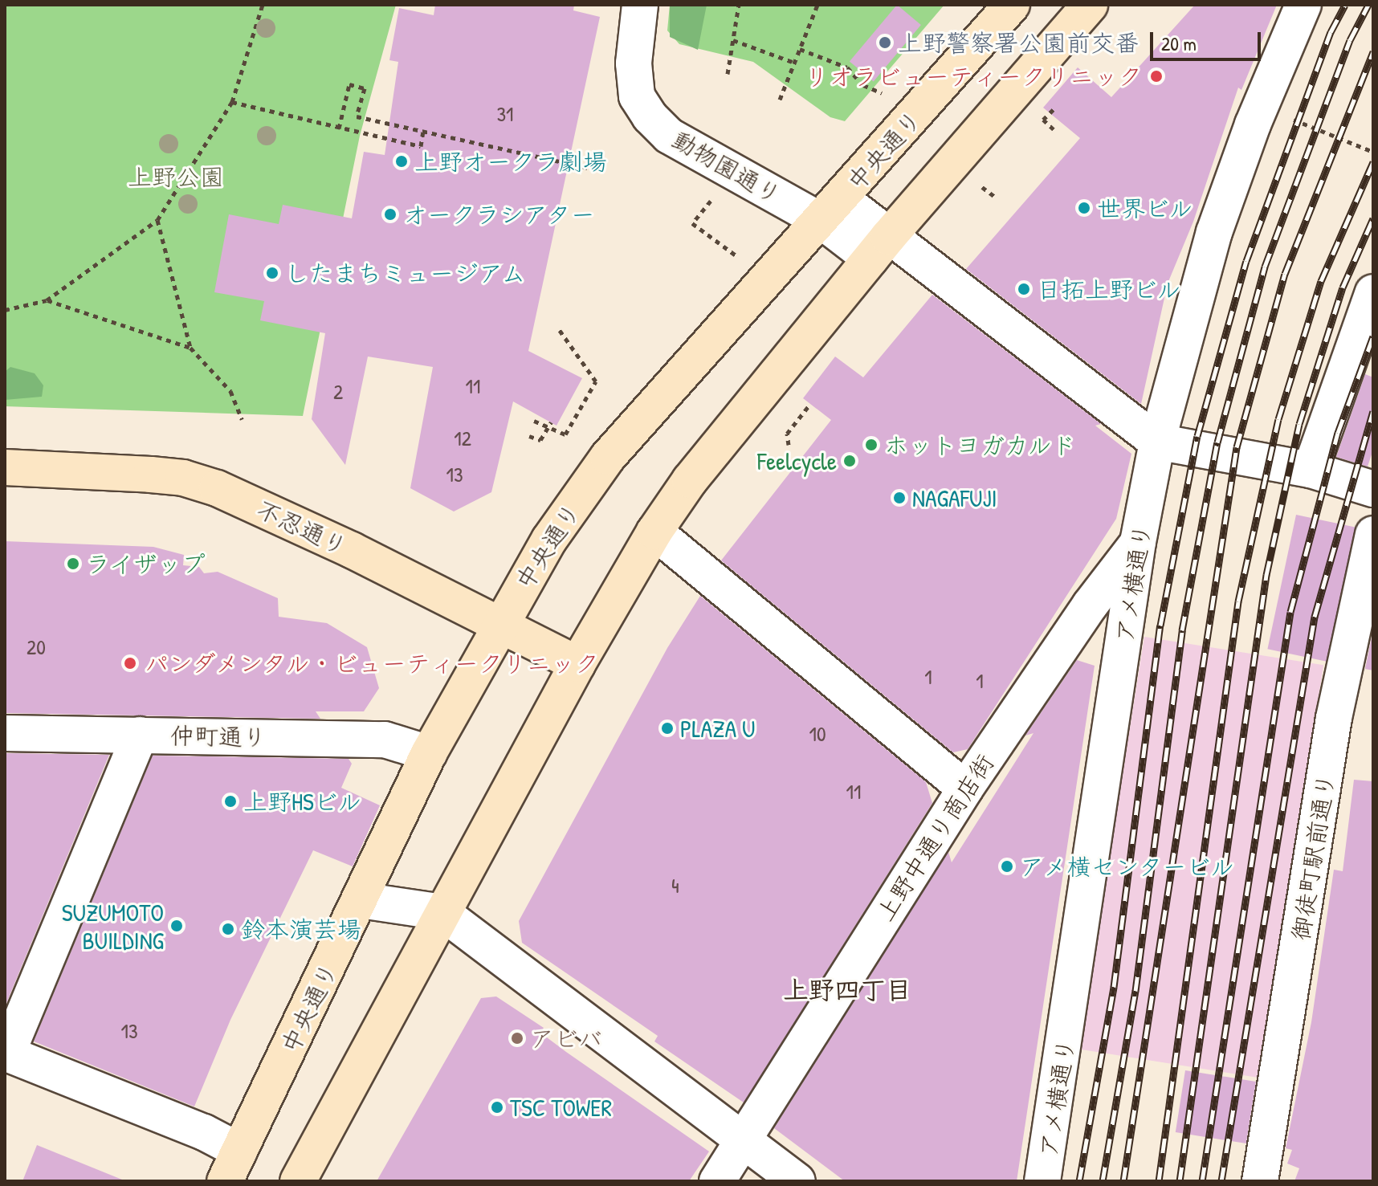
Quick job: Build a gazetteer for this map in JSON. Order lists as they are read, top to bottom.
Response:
{
  "streets": {
    "main road": ["中央通り", "不忍通り"],
    "street": [
      "動物園通り",
      "アメ横通り",
      "仲町通り",
      "上野中通り商店街",
      "御徒町駅前通り"
    ]
  },
  "crossings": [
    ["中央通り", "動物園通り"],
    ["中央通り", "不忍通り"],
    ["中央通り", "仲町通り"],
    ["動物園通り", "アメ横通り"],
    ["アメ横通り", "上野中通り商店街"]
  ],
  "districts": ["上野四丁目"],
  "parks": ["上野公園"],
  "places": [
    "上野警察署公園前交番",
    "リオラビューティークリニック",
    "上野オークラ劇場",
    "世界ビル",
    "オークラシアター",
    "したまちミュージアム",
    "日拓上野ビル",
    "ホットヨガカルド",
    "Feelcycle",
    "NAGAFUJI",
    "ライザップ",
    "パンダメンタル・ビューティークリニック",
    "PLAZA U",
    "上野HSビル",
    "アメ横センタービル",
    "SUZUMOTO BUILDING",
    "鈴本演芸場",
    "アビバ",
    "TSC TOWER"
  ],
  "house_numbers": [
    "31",
    "11",
    "2",
    "12",
    "13",
    "20",
    "1",
    "1",
    "10",
    "11",
    "4",
    "13"
  ],
  "scale_bar": "20 m"
}
